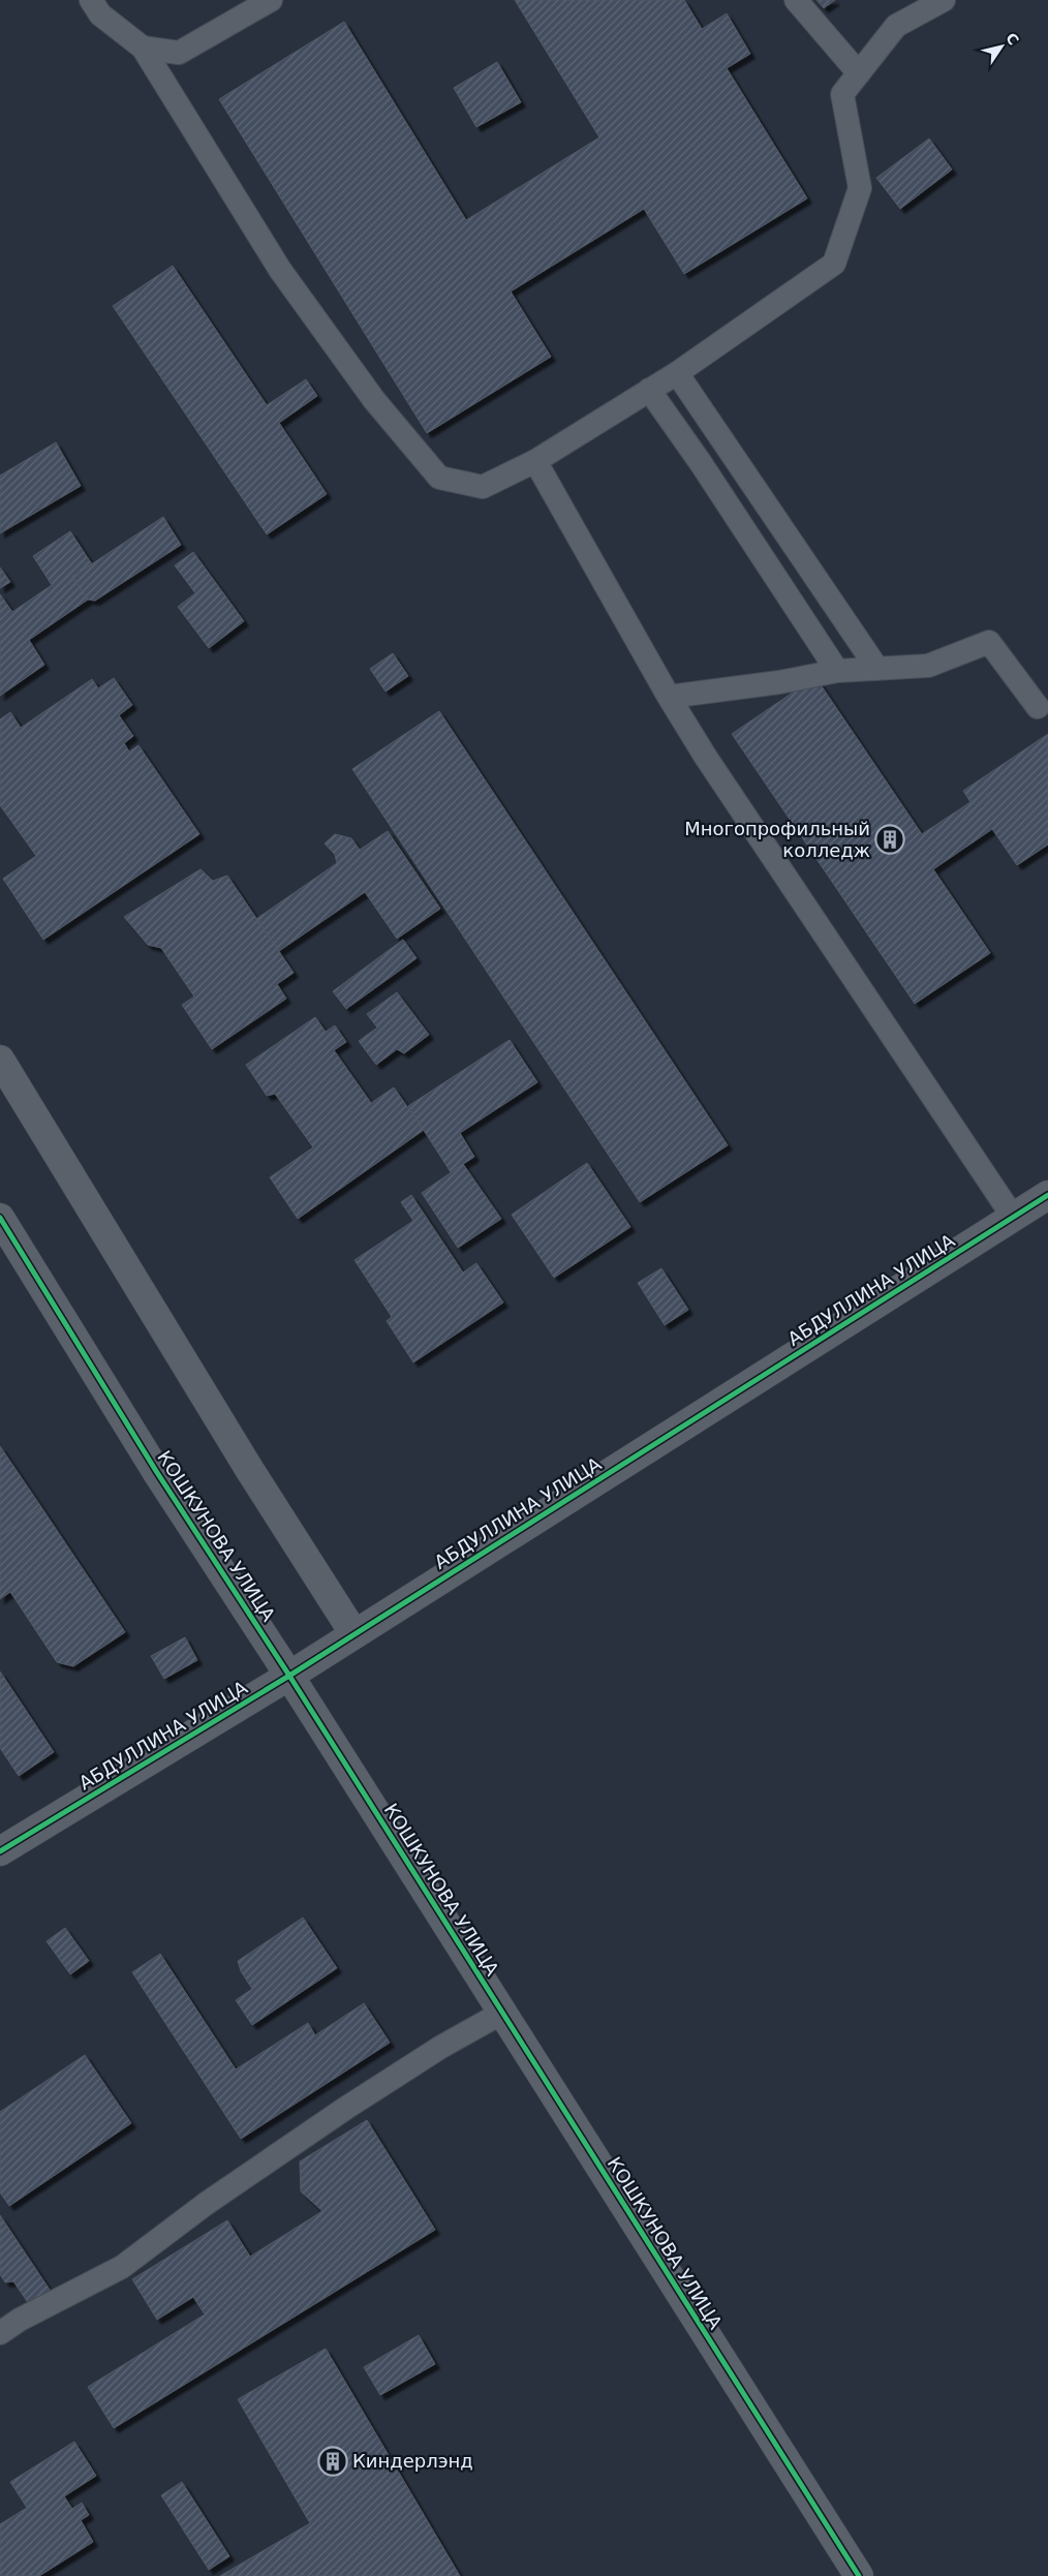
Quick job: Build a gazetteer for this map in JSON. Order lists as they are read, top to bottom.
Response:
{
  "streets": {
    "street": ["АБДУЛЛИНА УЛИЦА", "КОШКУНОВА УЛИЦА"]
  },
  "crossings": [
    ["АБДУЛЛИНА УЛИЦА", "КОШКУНОВА УЛИЦА"]
  ],
  "places": {
    "building": ["Многопрофильный колледж", "Киндерлэнд"]
  },
  "north": "top right"
}
